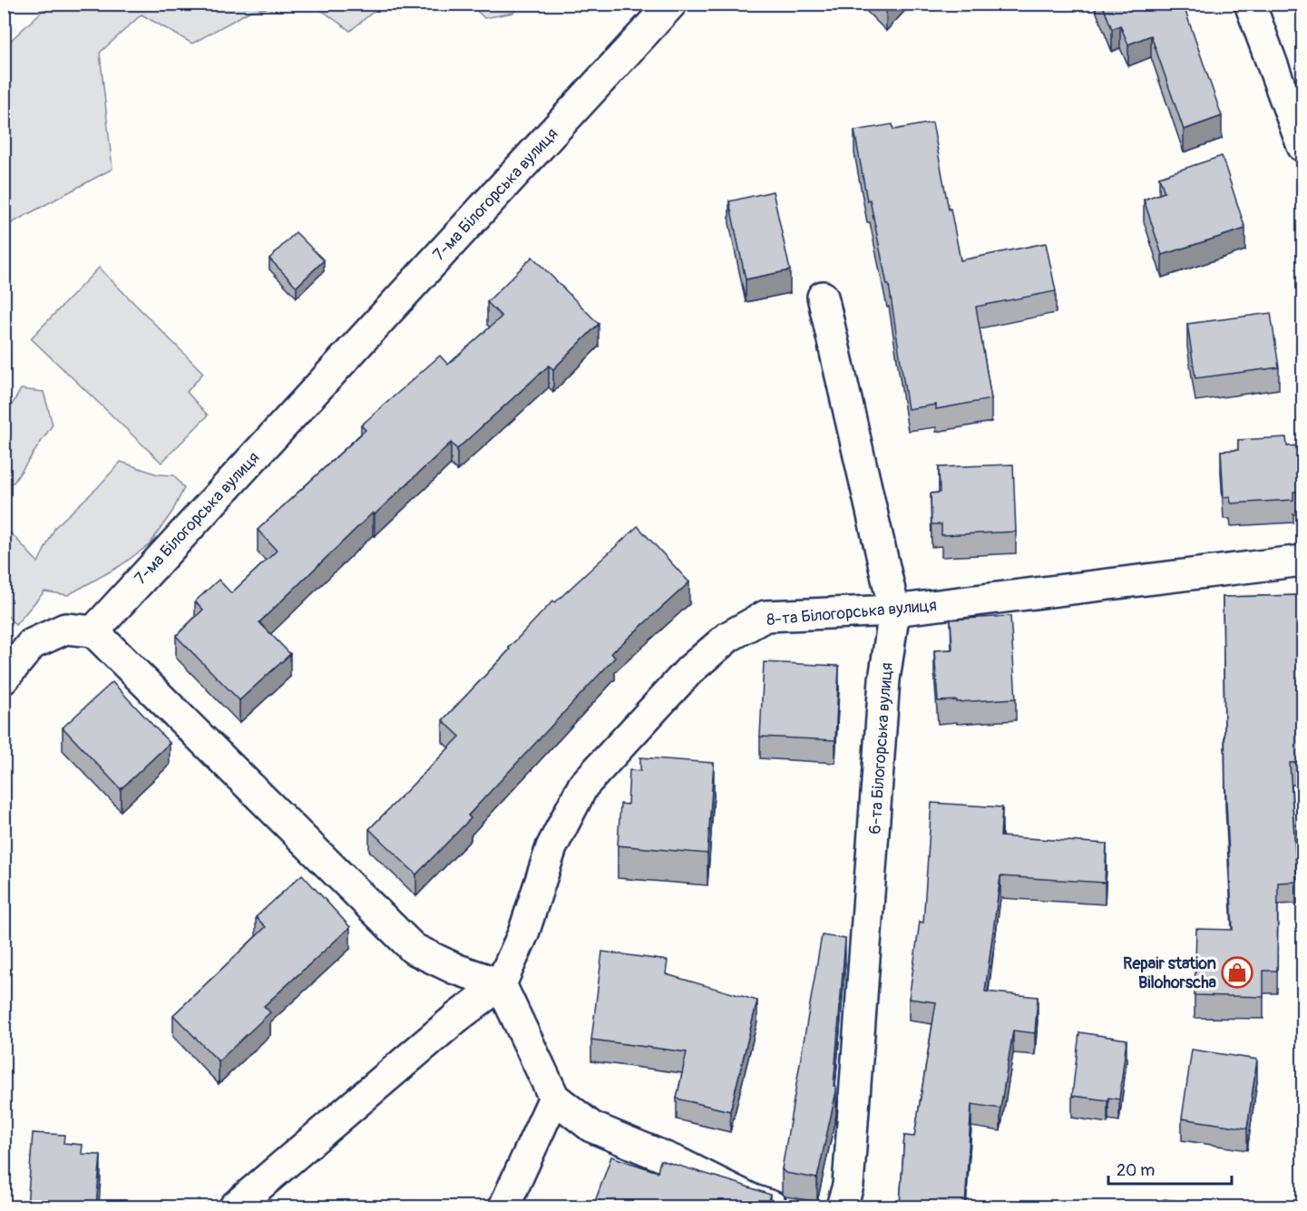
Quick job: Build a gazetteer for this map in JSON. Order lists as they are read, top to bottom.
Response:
{
  "streets": {
    "street": ["7-ма Білогорська вулиця", "8-та Білогорська вулиця", "6-та Білогорська вулиця"]
  },
  "crossings": [
    ["8-та Білогорська вулиця", "6-та Білогорська вулиця"]
  ],
  "places": {
    "shop": ["Repair station Bilohorscha"]
  },
  "scale_bar": "20 m"
}
